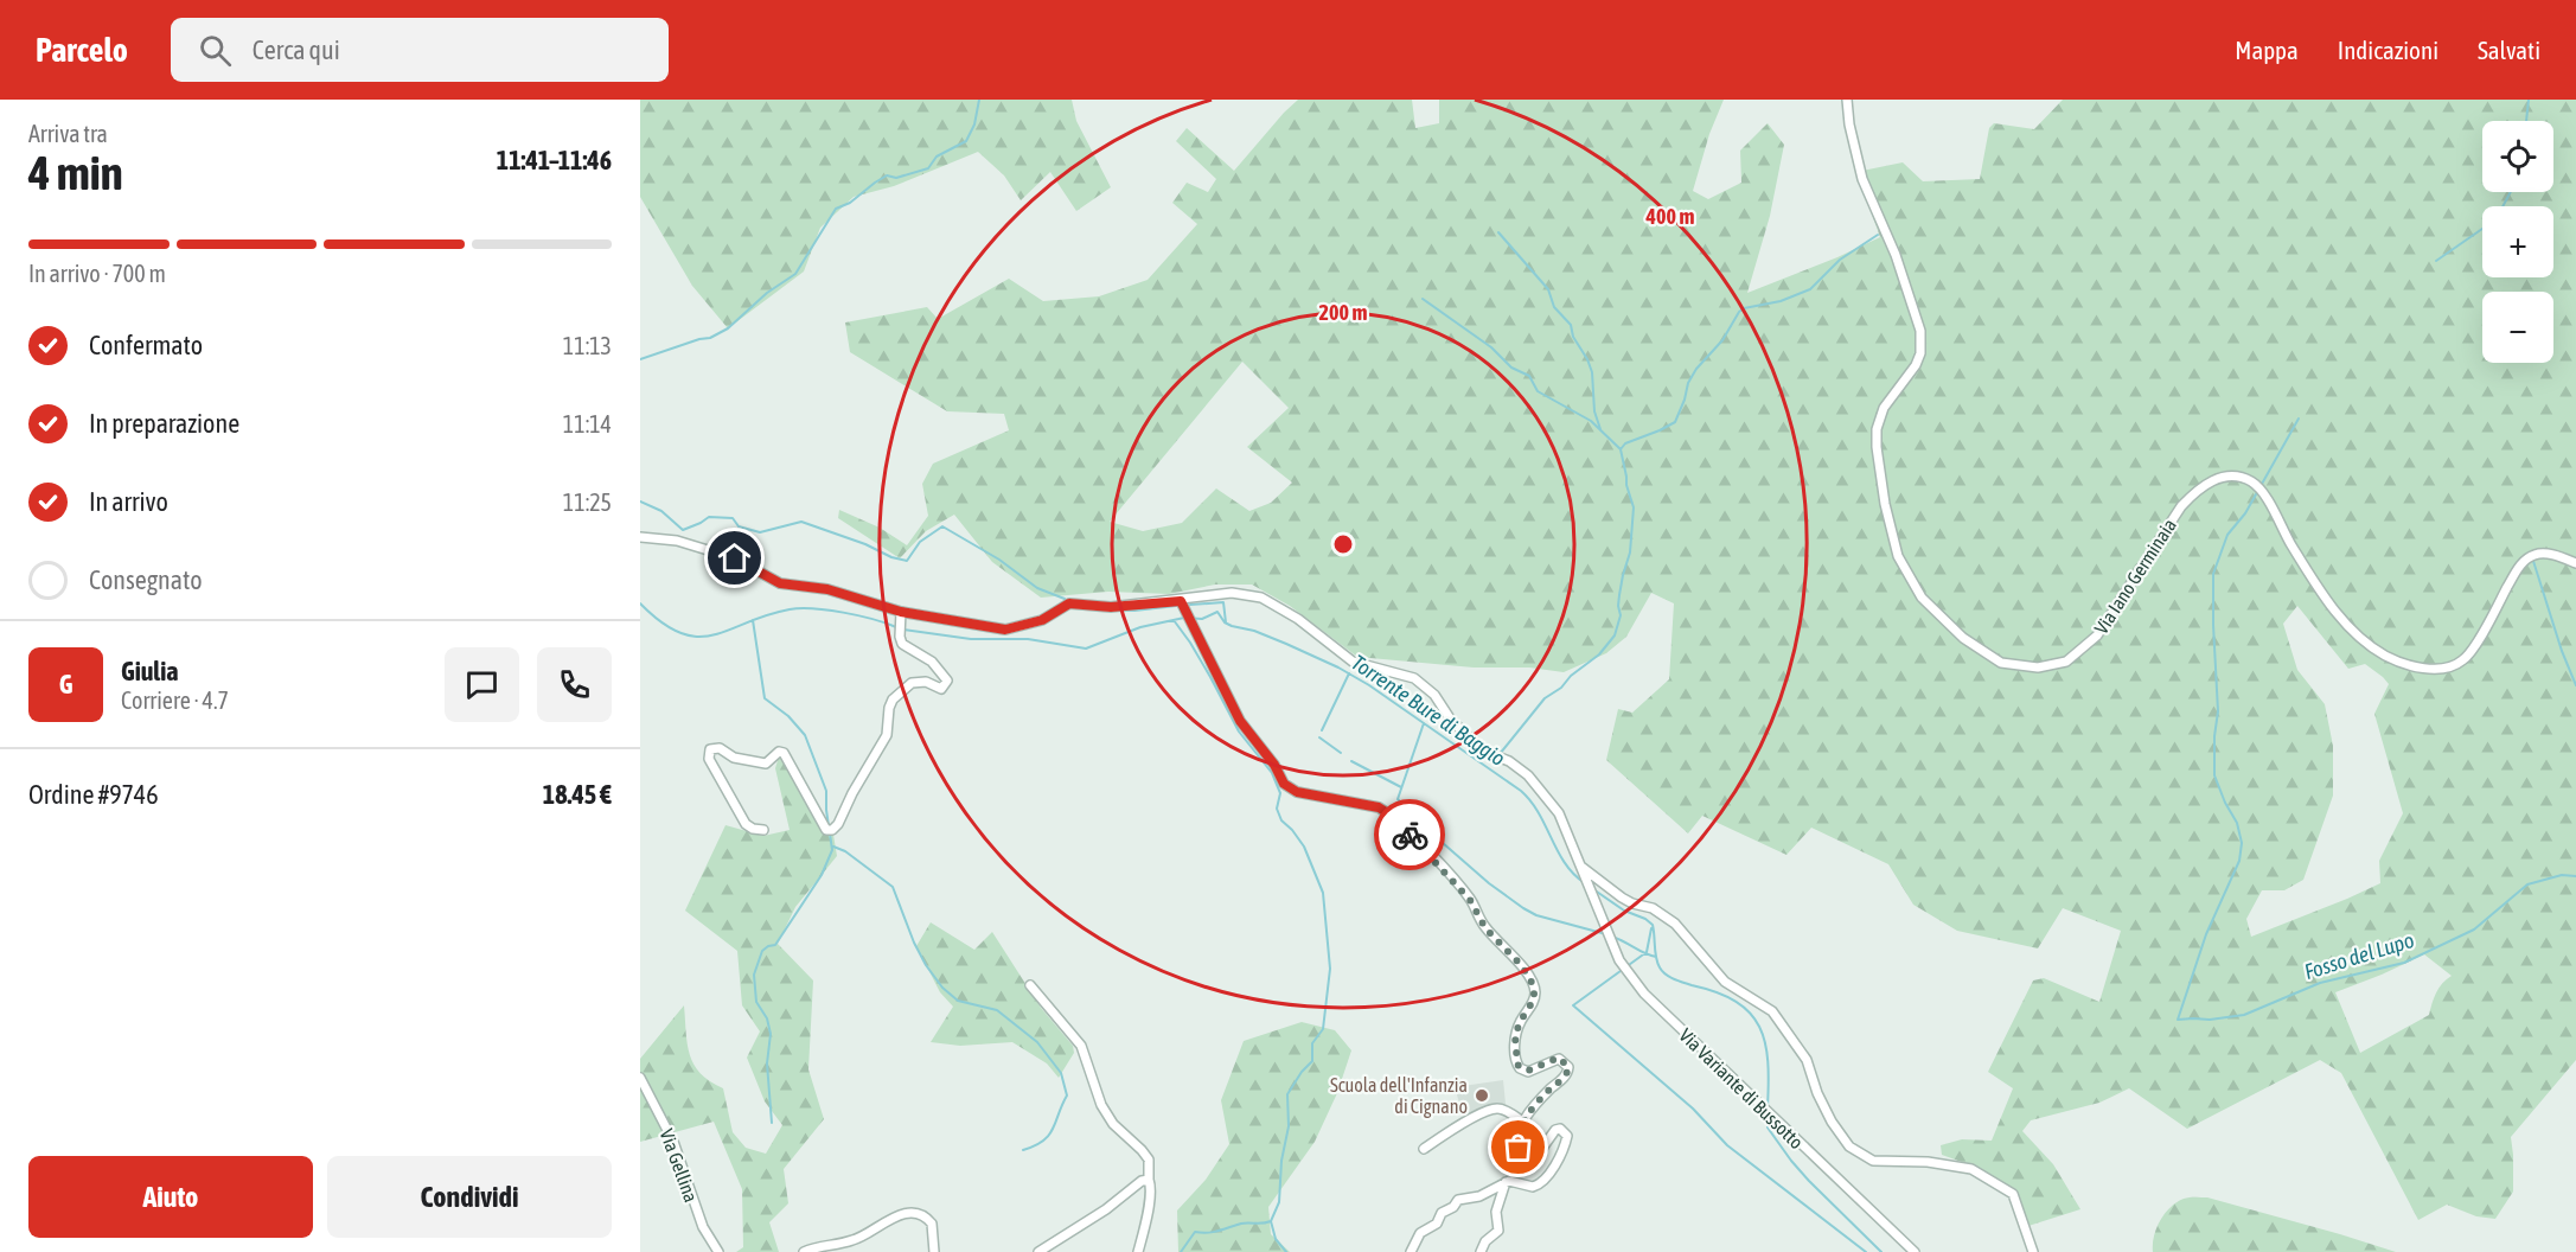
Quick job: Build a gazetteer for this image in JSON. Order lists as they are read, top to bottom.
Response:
{
  "streets": {
    "street": ["Via Iano Germinaia", "Via Variante di Bussotto", "Via Gellina"]
  },
  "water": ["Torrente Bure di Baggio", "Fosso del Lupo"],
  "places": ["Scuola dell'Infanzia di Cignano"],
  "page": {
    "header": "Parcelo",
    "search": "Cerca qui",
    "nav": ["Mappa", "Indicazioni", "Salvati"],
    "heading": ["4 min", "Arriva tra", "11:41–11:46"],
    "panel": [
      "Giulia",
      "Corriere · 4.7",
      "Ordine #9746",
      "18.45 €"
    ],
    "map_buttons": ["+", "−"],
    "bar": "In arrivo · 700 m",
    "list": [
      ["Confermato", "11:13"],
      ["In preparazione", "11:14"],
      ["In arrivo", "11:25"],
      "Consegnato"
    ],
    "round": "G",
    "buttons": ["Aiuto", "Condividi"]
  },
  "rings": ["400 m", "200 m"]
}
